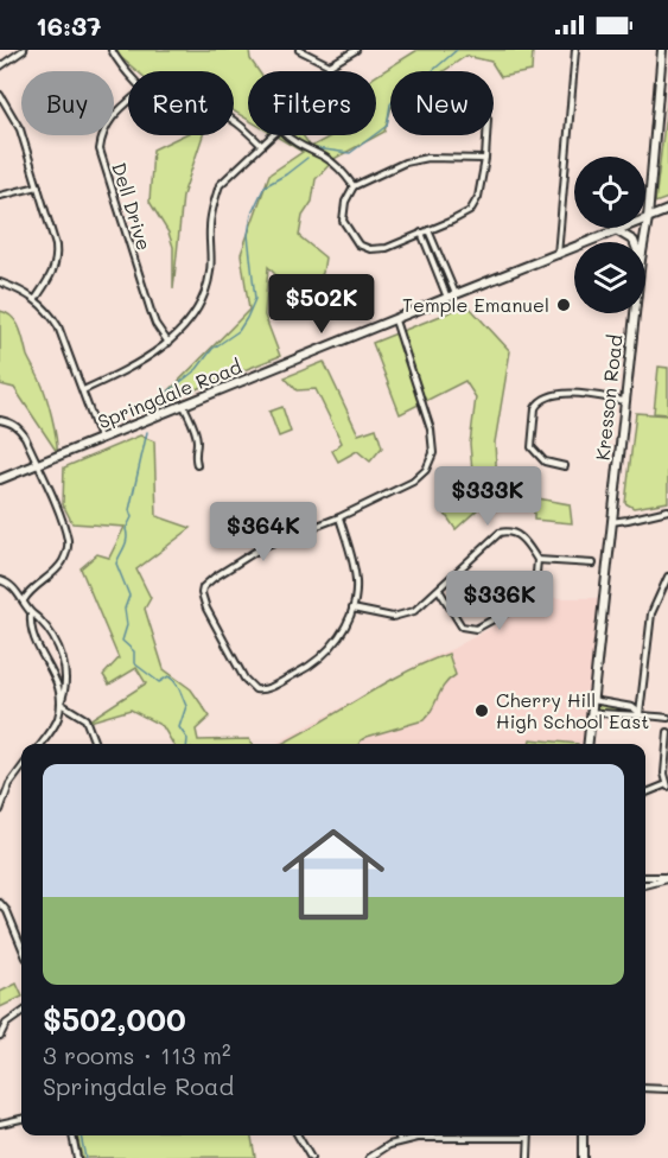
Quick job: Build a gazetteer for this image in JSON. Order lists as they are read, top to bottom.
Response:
{
  "streets": {
    "main road": ["Springdale Road", "Kresson Road"],
    "street": ["Dell Drive"]
  },
  "crossings": [
    ["Springdale Road", "Kresson Road"]
  ],
  "places": ["Temple Emanuel", "Cherry Hill High School East"],
  "page": {
    "status": "16:37",
    "chip": [
      "Buy",
      "Rent",
      "Filters",
      "New"
    ],
    "price": [
      "$502K",
      "$333K",
      "$364K",
      "$336K"
    ],
    "list": [
      {
        "name": "$502,000",
        "note": "3 rooms · 113 m² · Springdale Road"
      }
    ]
  }
}
